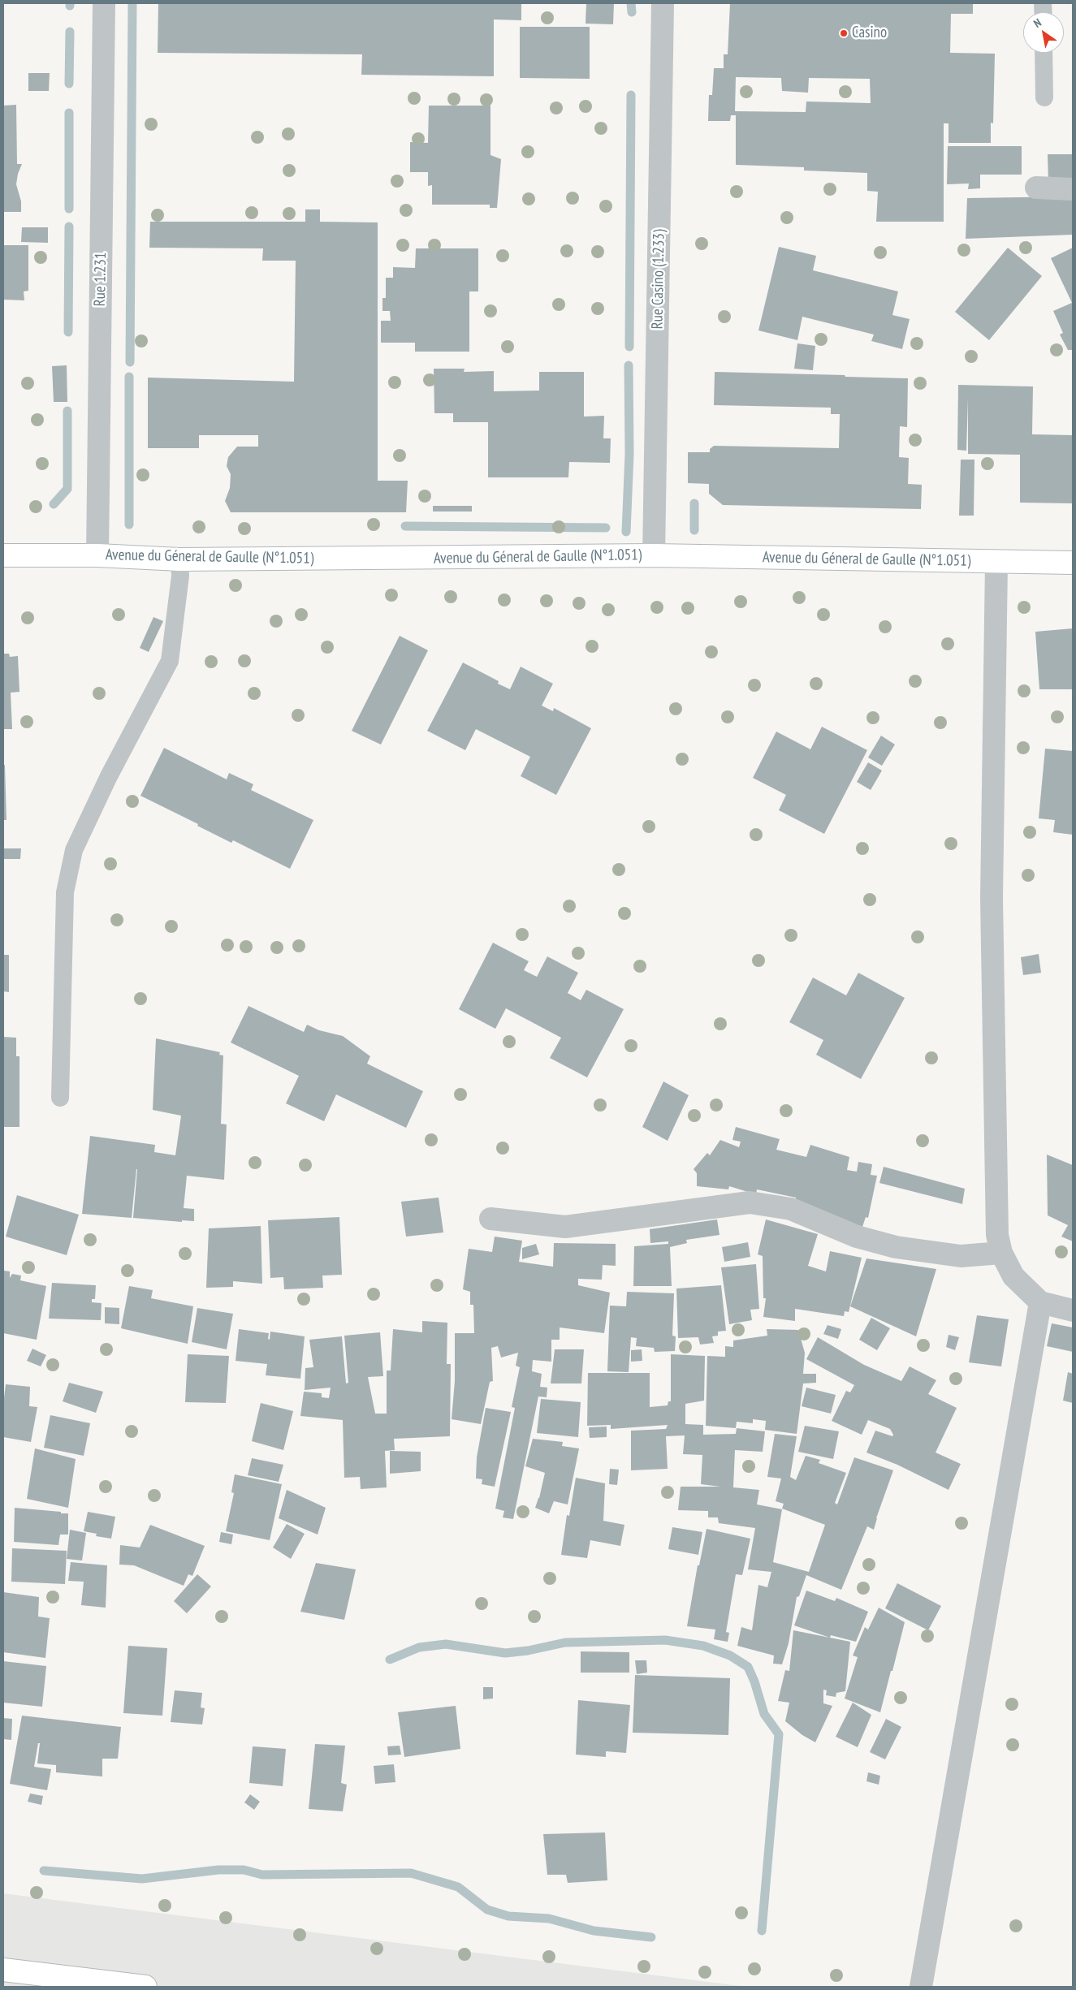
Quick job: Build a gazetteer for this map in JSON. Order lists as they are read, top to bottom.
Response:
{
  "streets": {
    "main road": ["Avenue du Géneral de Gaulle (N°1.051)"],
    "street": ["Rue 1.231", "Rue Casino (1.233)"]
  },
  "crossings": [
    ["Rue 1.231", "Avenue du Géneral de Gaulle (N°1.051)"],
    ["Rue Casino (1.233)", "Avenue du Géneral de Gaulle (N°1.051)"]
  ],
  "places": ["Casino"],
  "north": "top left"
}
